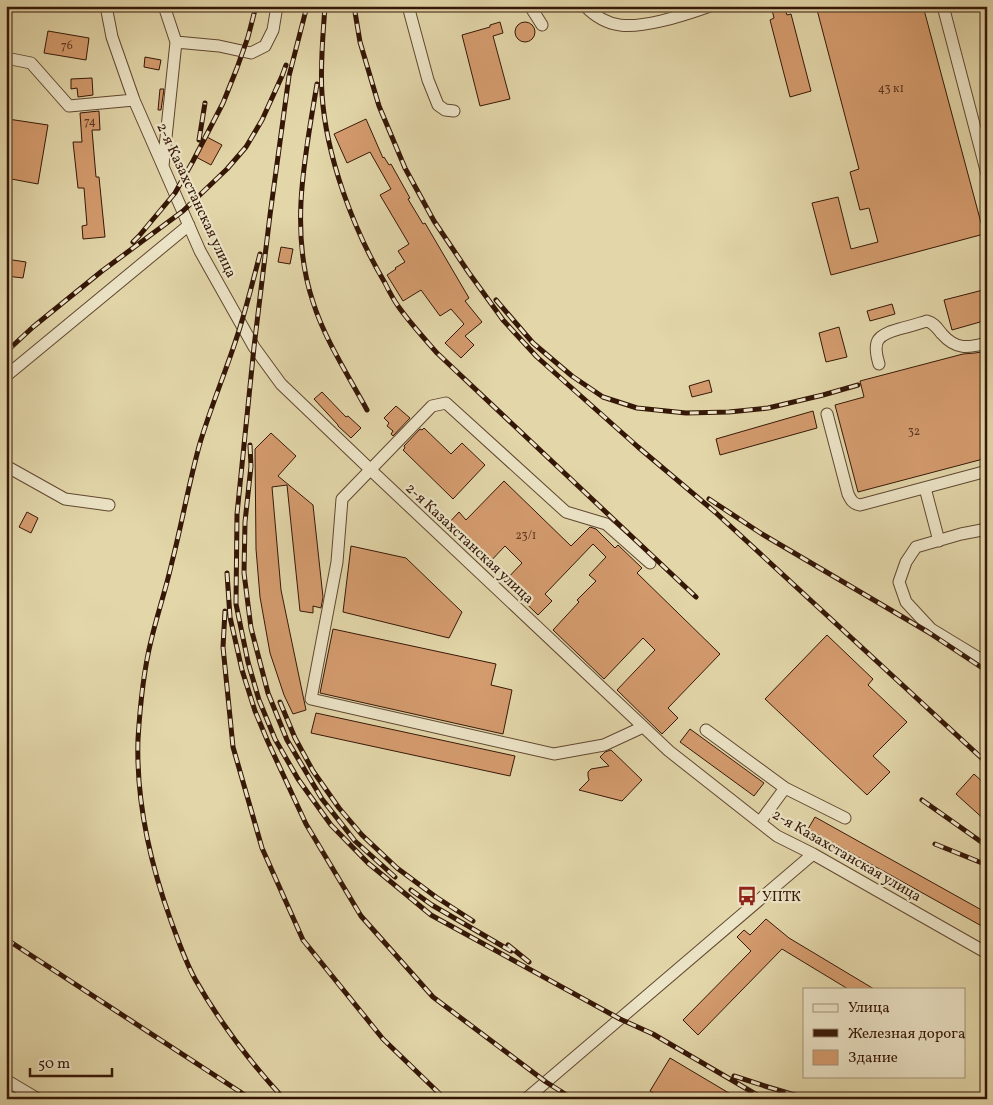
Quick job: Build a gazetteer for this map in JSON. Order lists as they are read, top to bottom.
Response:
{
  "streets": {
    "street": ["2-я Казахстанская улица"]
  },
  "places": {
    "bus stop": ["УПТК"]
  },
  "house_numbers": [
    "76",
    "43 к1",
    "74",
    "32",
    "23/1"
  ],
  "legend": ["Улица", "Железная дорога", "Здание"],
  "scale_bar": "50 m"
}
